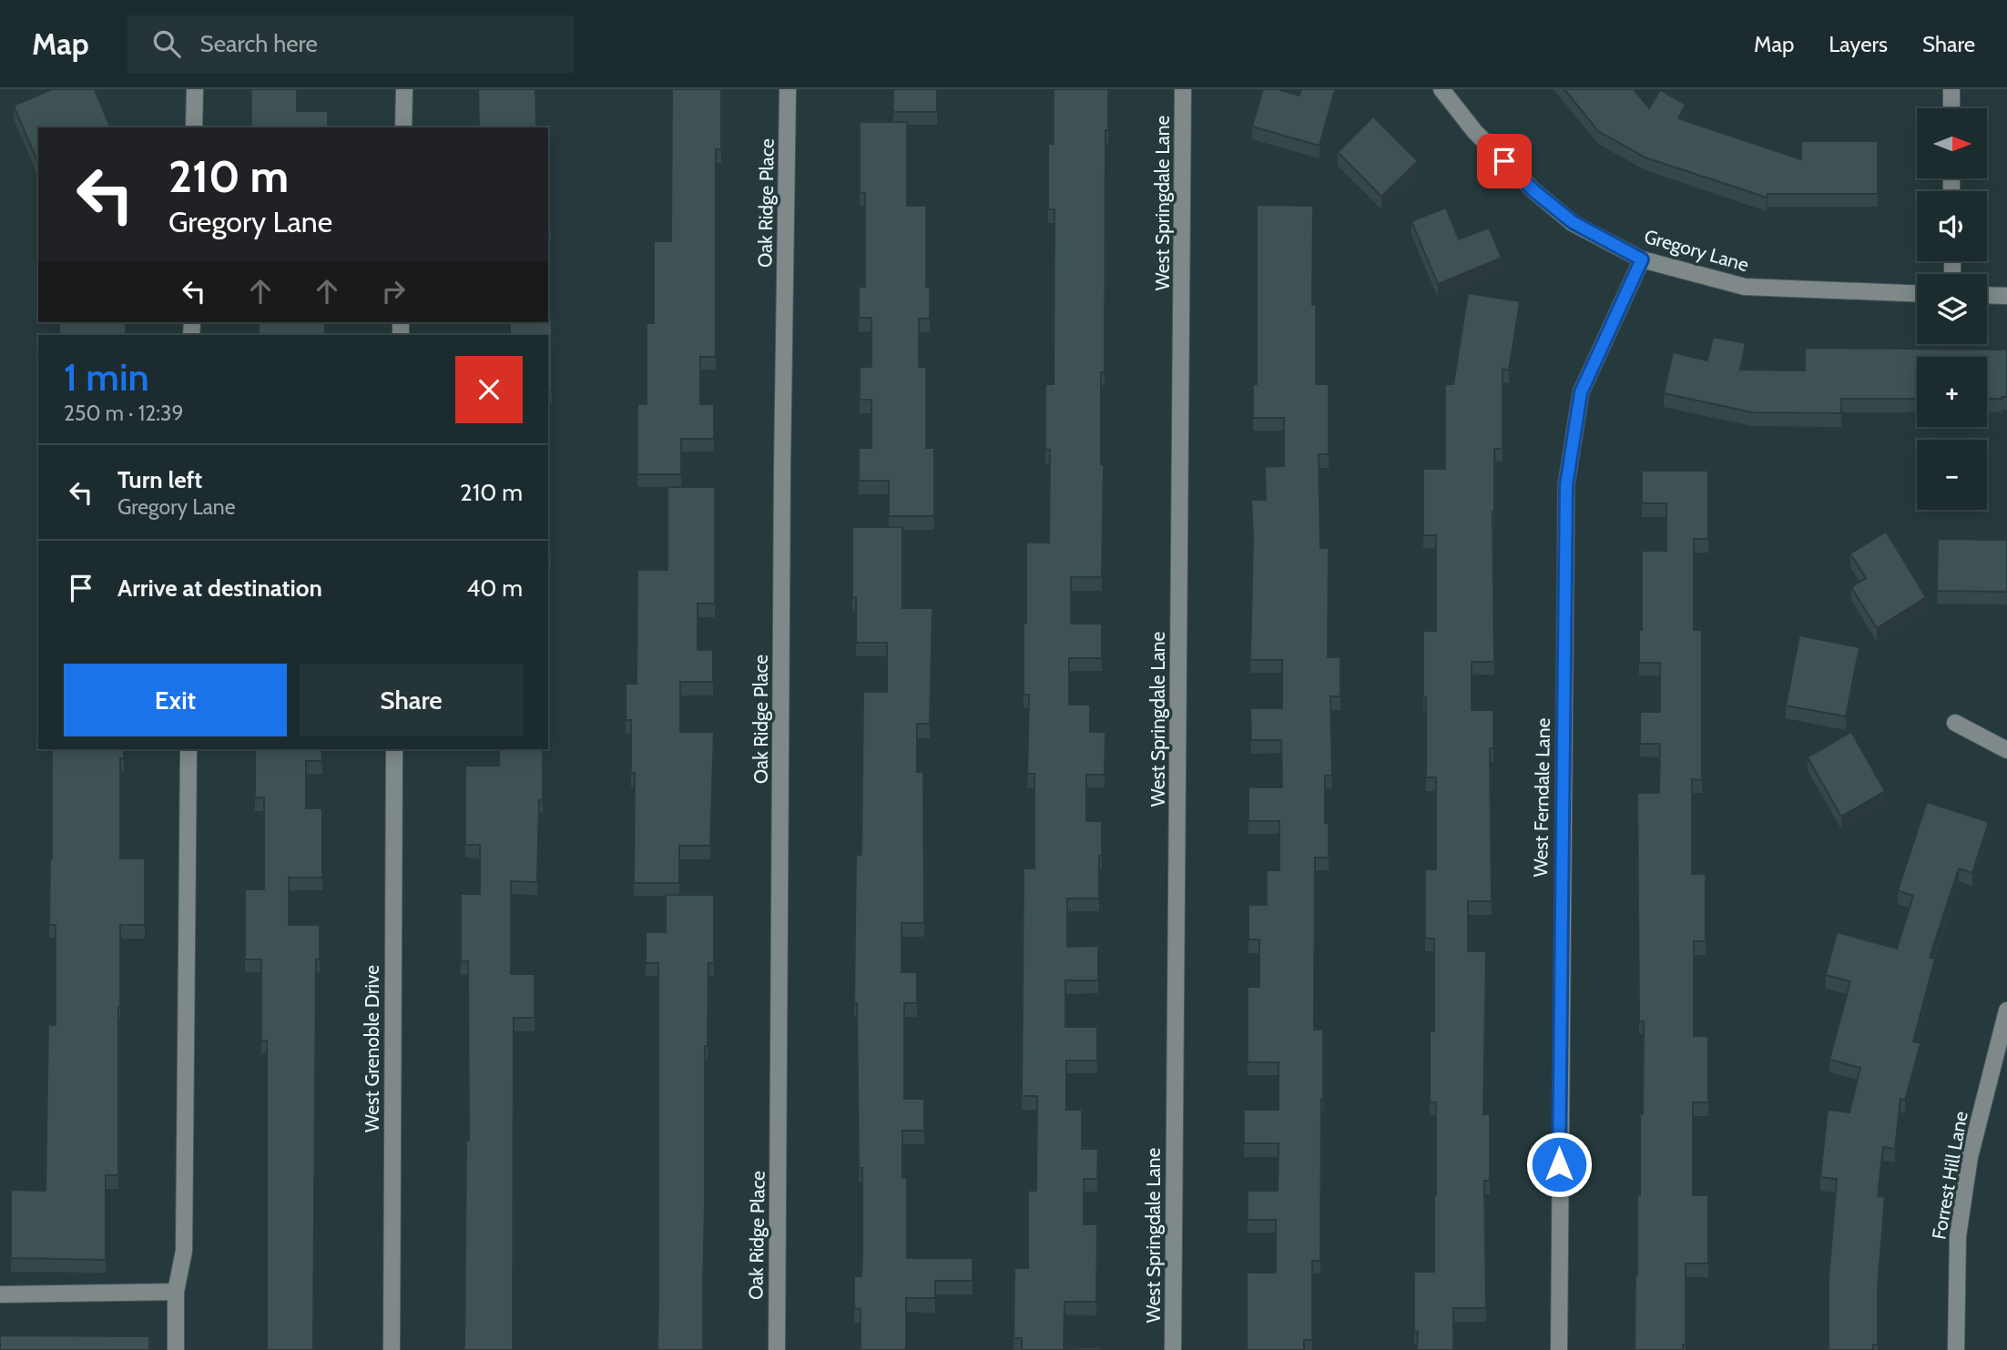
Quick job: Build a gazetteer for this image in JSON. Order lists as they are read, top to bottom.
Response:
{
  "streets": {
    "street": [
      "Oak Ridge Place",
      "West Springdale Lane",
      "Gregory Lane",
      "West Ferndale Lane",
      "West Grenoble Drive",
      "Forrest Hill Lane"
    ]
  },
  "crossings": [
    ["Gregory Lane", "West Ferndale Lane"]
  ],
  "north": "right",
  "page": {
    "header": "Map",
    "search": "Search here",
    "nav": ["Map", "Layers", "Share"],
    "map_buttons": ["+", "−"],
    "turn": ["210 m", "Gregory Lane"],
    "heading": ["1 min", "250 m · 12:39"],
    "list": [
      {
        "name": "Turn left",
        "note": "Gregory Lane",
        "value": "210 m"
      },
      {
        "name": "Arrive at destination",
        "value": "40 m"
      }
    ],
    "buttons": ["Exit", "Share"]
  }
}
